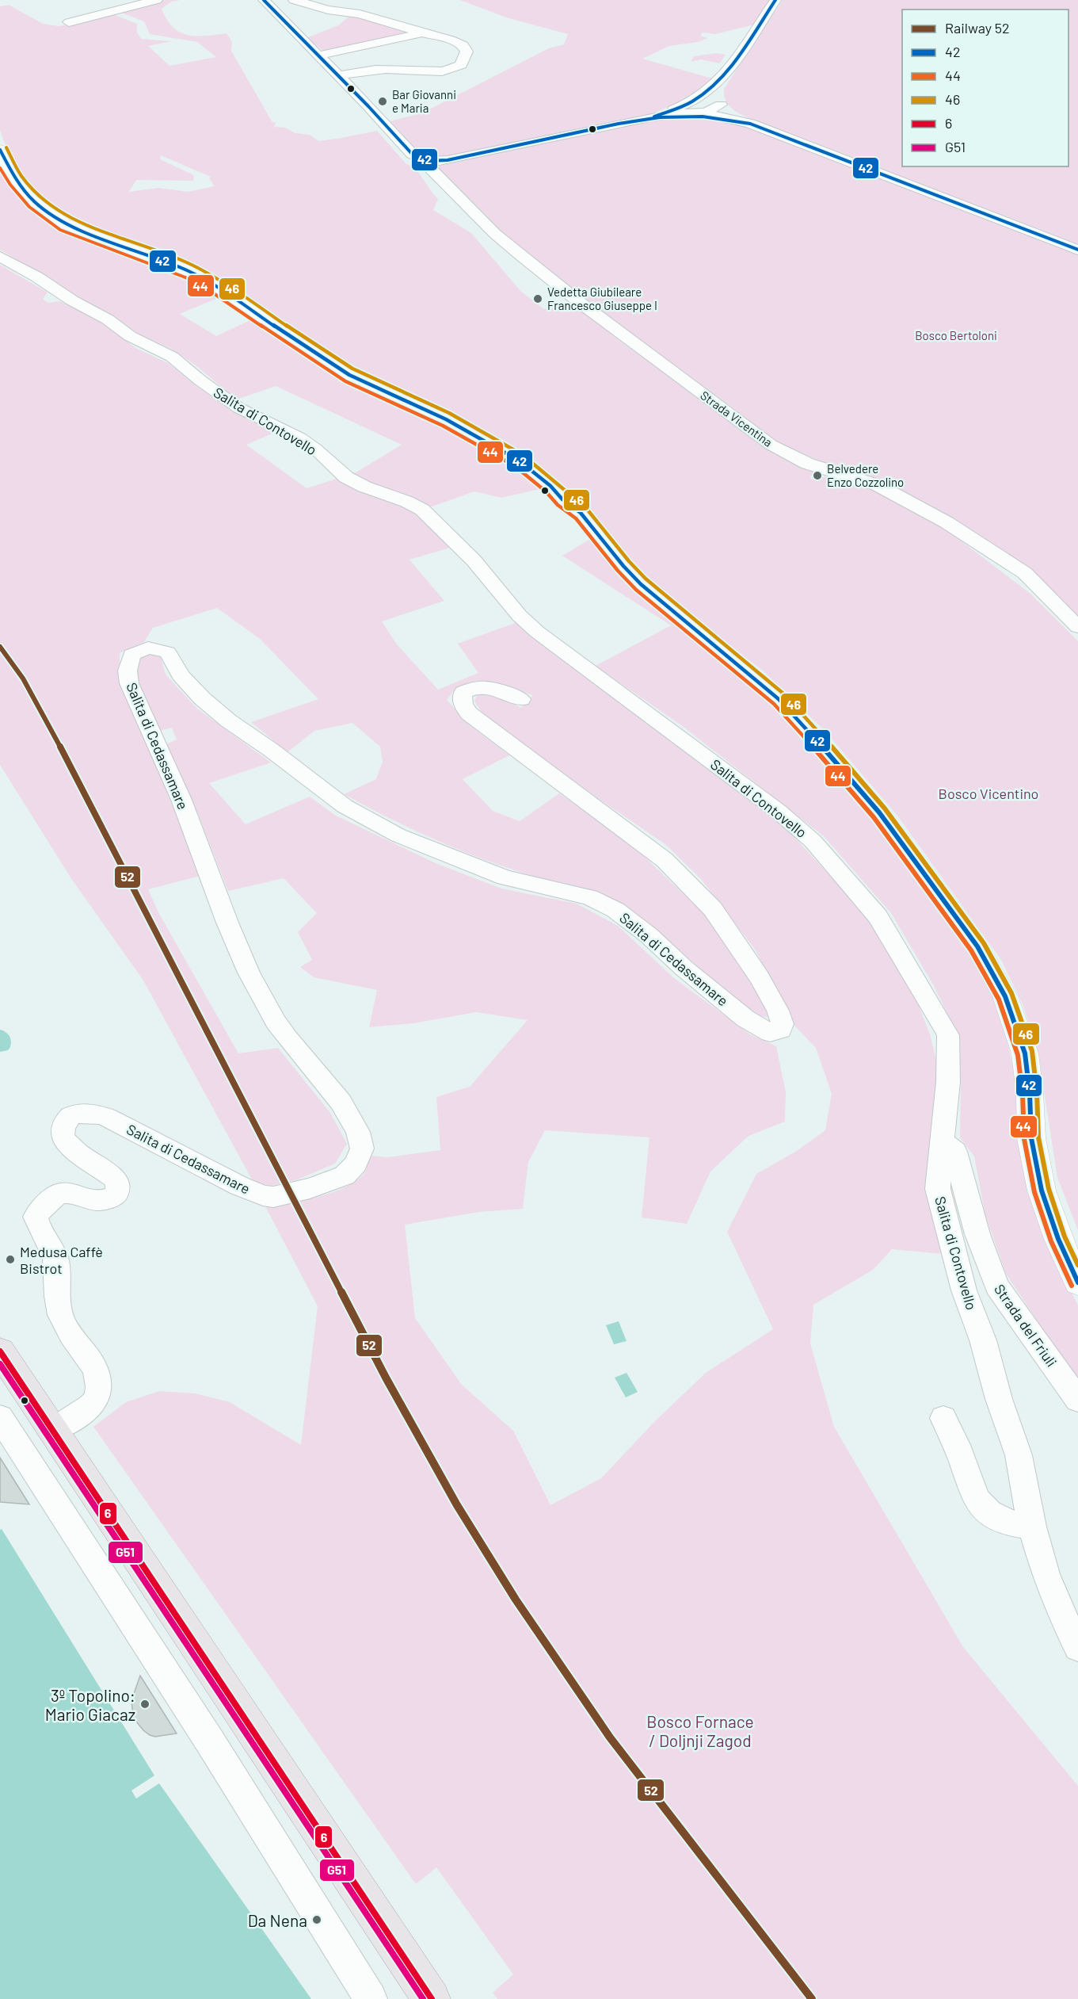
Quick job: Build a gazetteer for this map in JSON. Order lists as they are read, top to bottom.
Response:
{
  "streets": {
    "street": [
      "Strada Vicentina",
      "Salita di Contovello",
      "Salita di Cedassamare",
      "Strada del Friuli"
    ]
  },
  "crossings": [
    ["Salita di Contovello", "Strada del Friuli"]
  ],
  "parks": ["Bosco Bertoloni", "Bosco Vicentino", "Bosco Fornace / Doljnji Zagod"],
  "places": [
    "Bar Giovanni e Maria",
    "Vedetta Giubileare Francesco Giuseppe I",
    "Belvedere Enzo Cozzolino",
    "Medusa Caffè Bistrot",
    "3º Topolino: Mario Giacaz",
    "Da Nena"
  ],
  "lines": [
    "transit line 42",
    "transit line 46",
    "transit line 44",
    "rail line 52",
    "transit line 6",
    "transit line G51"
  ],
  "legend": [
    "Railway 52",
    "42",
    "44",
    "46",
    "6",
    "G51"
  ]
}
